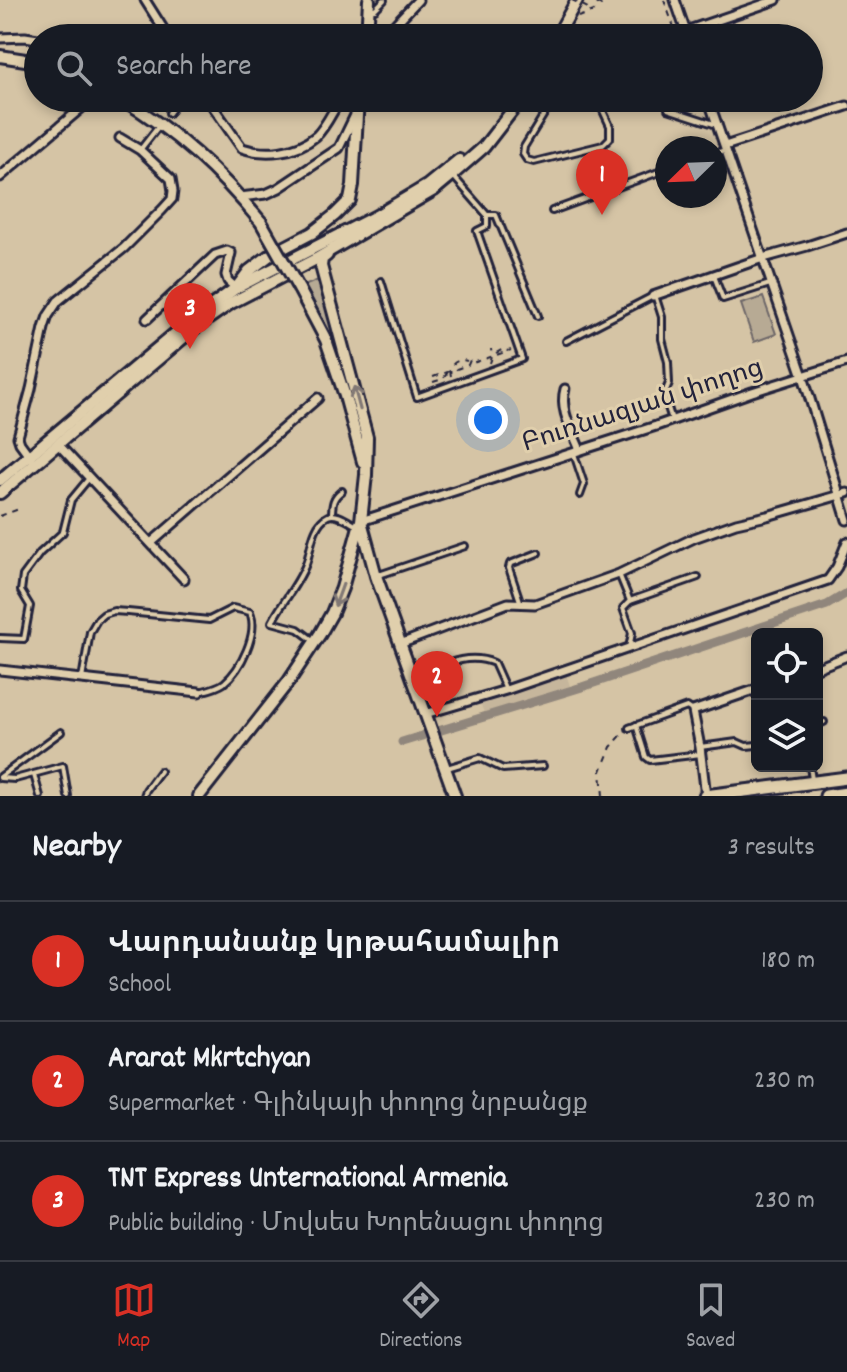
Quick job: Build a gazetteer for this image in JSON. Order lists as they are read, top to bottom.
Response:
{
  "streets": {
    "street": ["Բուռնազյան փողոց"]
  },
  "north": "bottom left",
  "page": {
    "search": "Search here",
    "pins": ["1", "3", "2"],
    "heading": ["Nearby", "3 results"],
    "list": [
      {
        "mark": "1",
        "name": "Վարդանանք կրթահամալիր",
        "note": "School",
        "value": "180 m"
      },
      {
        "mark": "2",
        "name": "Ararat Mkrtchyan",
        "note": "Supermarket · Գլինկայի փողոց նրբանցք",
        "value": "230 m"
      },
      {
        "mark": "3",
        "name": "TNT Express Unternational Armenia",
        "note": "Public building · Մովսես Խորենացու փողոց",
        "value": "230 m"
      }
    ],
    "nav": ["Map", "Directions", "Saved"]
  }
}
